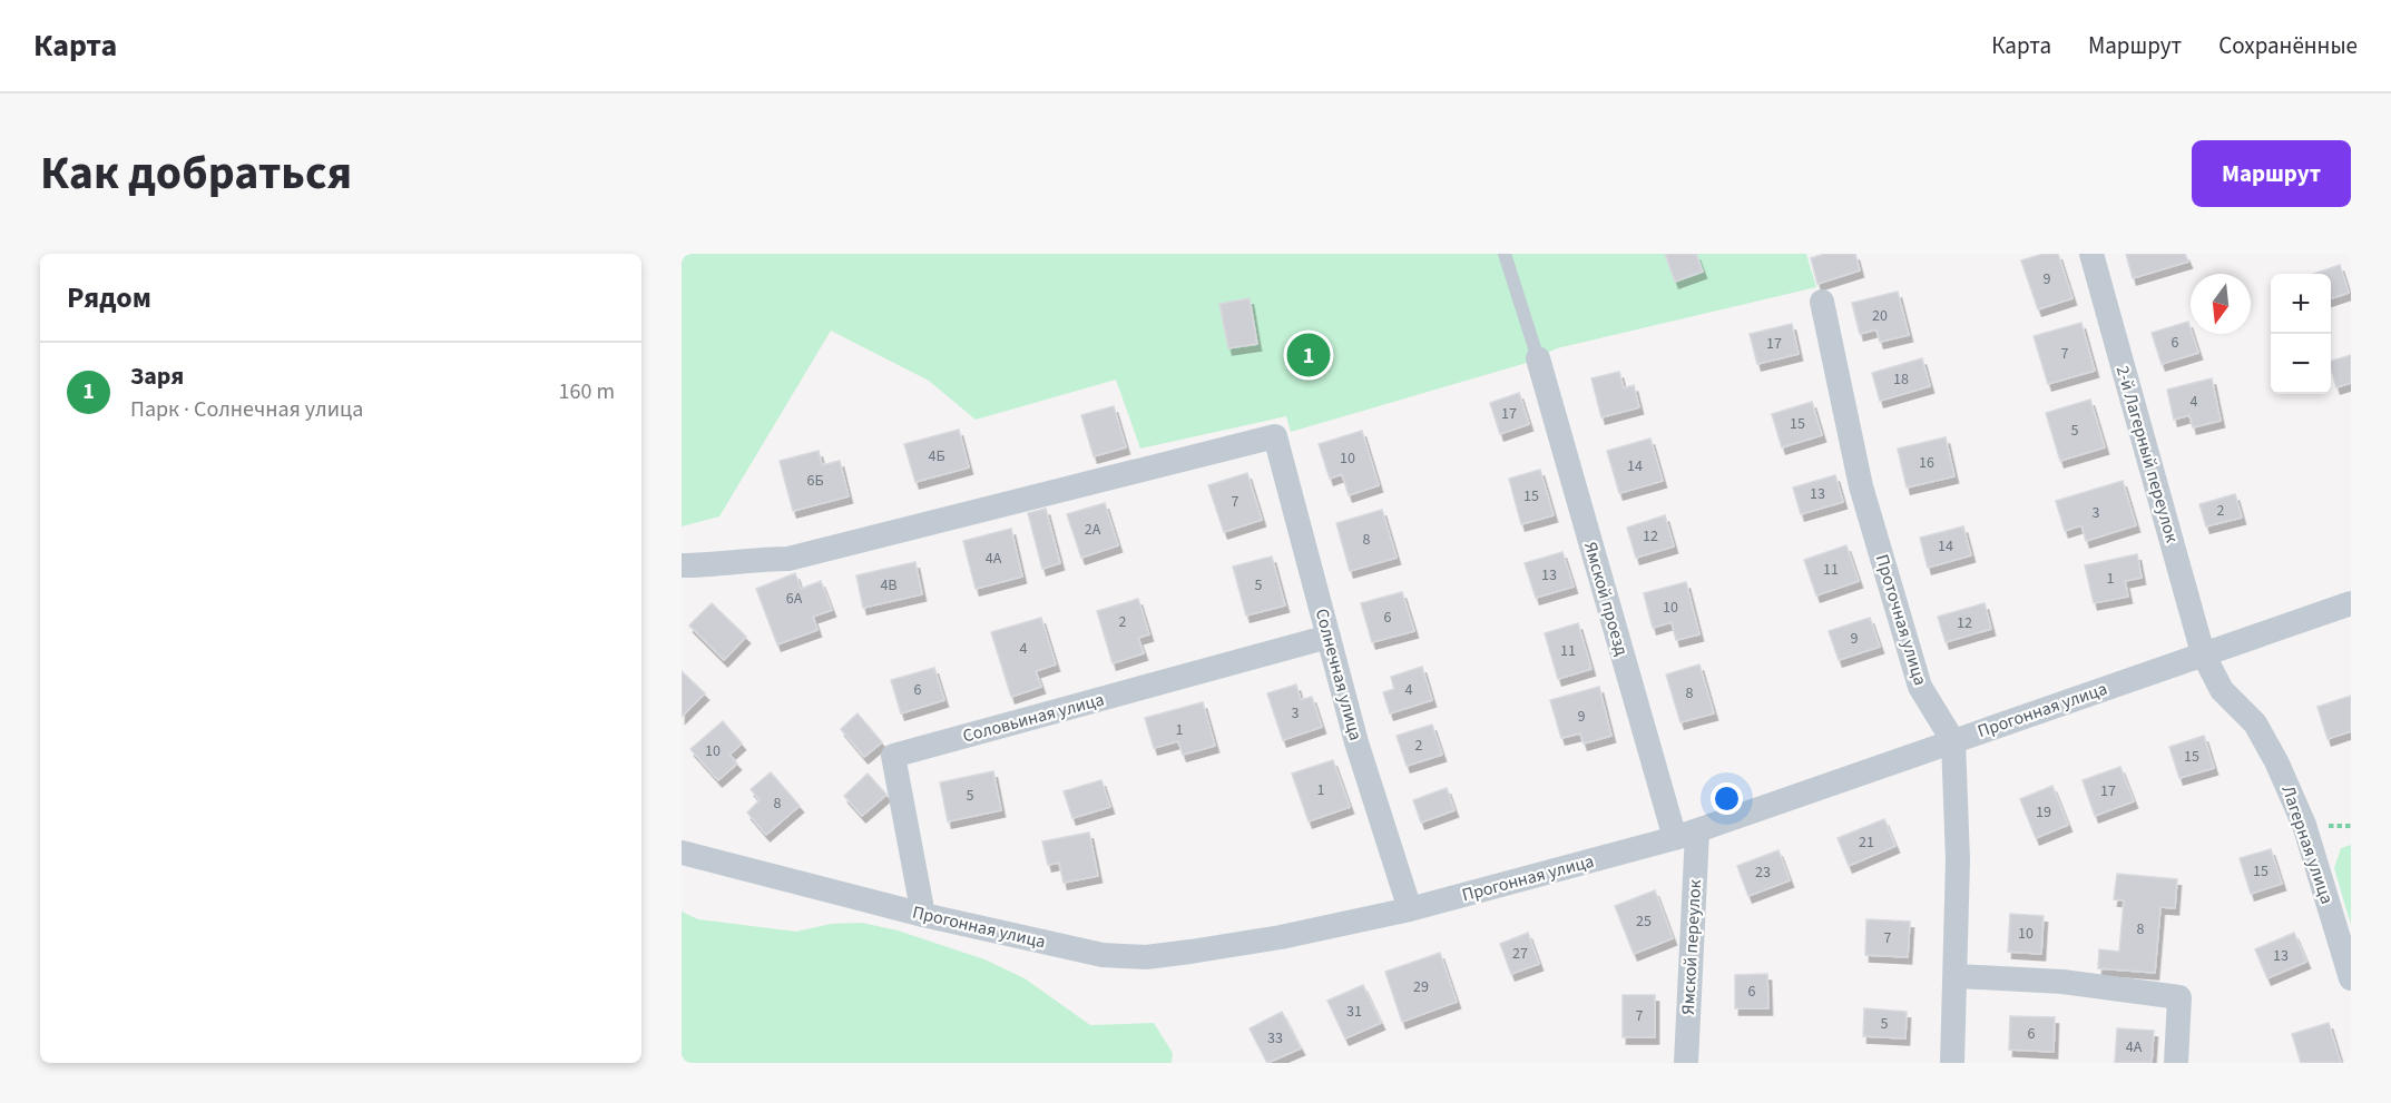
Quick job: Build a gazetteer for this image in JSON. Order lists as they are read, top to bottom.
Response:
{
  "streets": {
    "street": [
      "2-й Лагерный переулок",
      "Ямской проезд",
      "Проточная улица",
      "Солнечная улица",
      "Прогонная улица",
      "Соловьиная улица",
      "Лагерная улица",
      "Ямской переулок"
    ]
  },
  "crossings": [
    ["2-й Лагерный переулок", "Прогонная улица"],
    ["2-й Лагерный переулок", "Лагерная улица"],
    ["Ямской проезд", "Прогонная улица"],
    ["Ямской проезд", "Ямской переулок"],
    ["Проточная улица", "Прогонная улица"],
    ["Солнечная улица", "Прогонная улица"],
    ["Солнечная улица", "Соловьиная улица"],
    ["Прогонная улица", "Соловьиная улица"],
    ["Прогонная улица", "Лагерная улица"],
    ["Прогонная улица", "Ямской переулок"]
  ],
  "house_numbers": [
    "9",
    "20",
    "6",
    "17",
    "7",
    "18",
    "4",
    "17",
    "15",
    "5",
    "4Б",
    "10",
    "16",
    "14",
    "6Б",
    "13",
    "15",
    "7",
    "2",
    "3",
    "2А",
    "12",
    "8",
    "14",
    "4А",
    "11",
    "13",
    "1",
    "4В",
    "5",
    "6А",
    "10",
    "6",
    "2",
    "12",
    "9",
    "4",
    "11",
    "6",
    "4",
    "8",
    "3",
    "9",
    "1",
    "2",
    "10",
    "15",
    "1",
    "17",
    "5",
    "8",
    "19",
    "21",
    "15",
    "23",
    "25",
    "8",
    "10",
    "7",
    "27",
    "13",
    "29",
    "6",
    "31",
    "7",
    "5",
    "6",
    "33",
    "4А"
  ],
  "north": "bottom",
  "page": {
    "header": "Карта",
    "nav": ["Карта", "Маршрут", "Сохранённые"],
    "title": "Как добраться",
    "buttons": "Маршрут",
    "heading": "Рядом",
    "map_buttons": ["+", "−"],
    "pins": "1",
    "list": [
      {
        "mark": "1",
        "name": "Заря",
        "note": "Парк · Солнечная улица",
        "value": "160 m"
      }
    ]
  }
}
